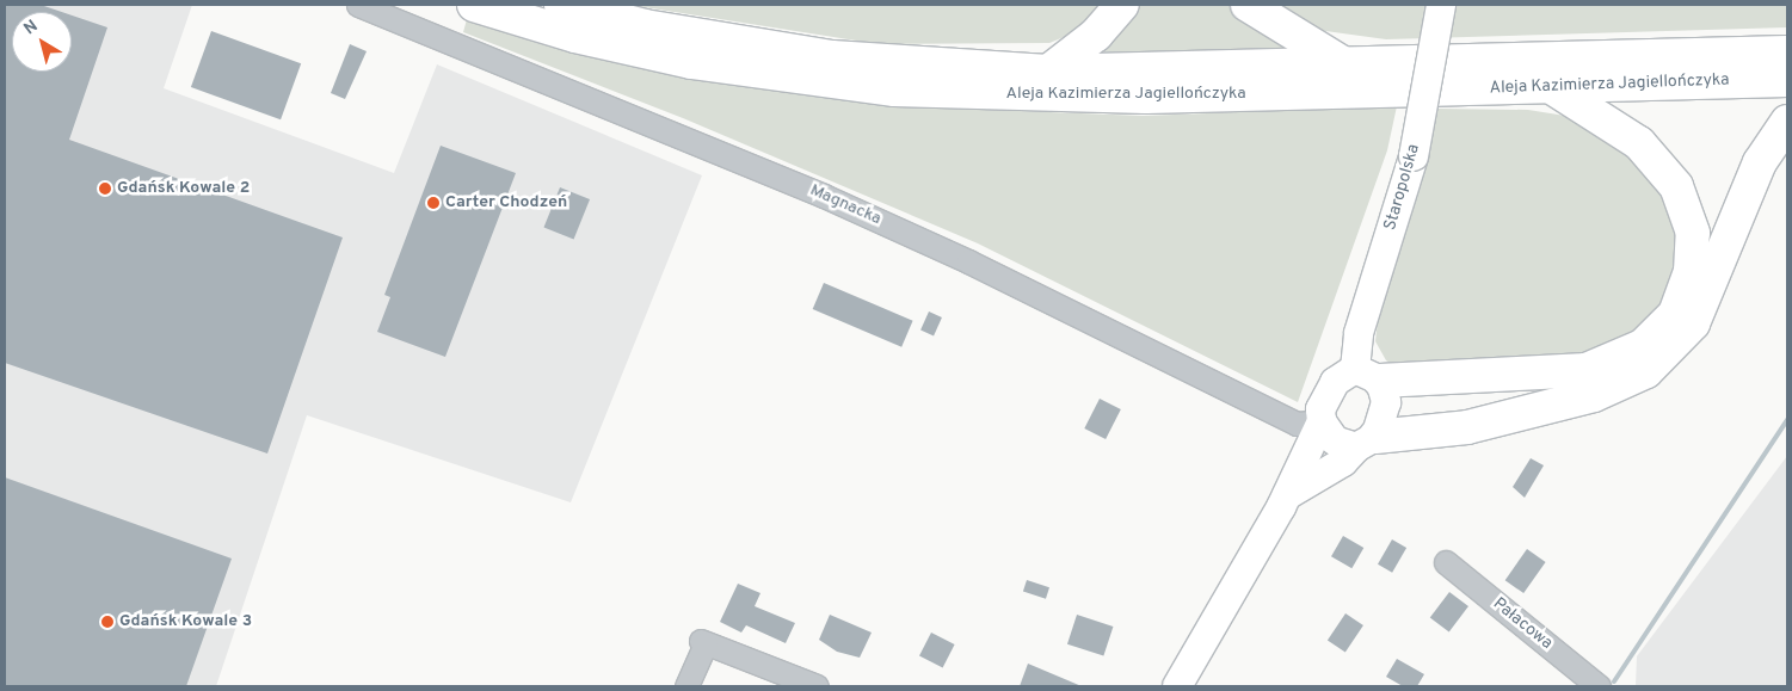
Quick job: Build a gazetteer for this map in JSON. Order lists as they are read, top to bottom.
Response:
{
  "streets": {
    "highway": ["Aleja Kazimierza Jagiellończyka"],
    "main road": ["Staropolska"],
    "street": ["Magnacka", "Pałacowa"]
  },
  "crossings": [
    ["Staropolska", "Magnacka"]
  ],
  "places": ["Gdańsk Kowale 2", "Carter Chodzeń", "Gdańsk Kowale 3"],
  "north": "top left"
}
